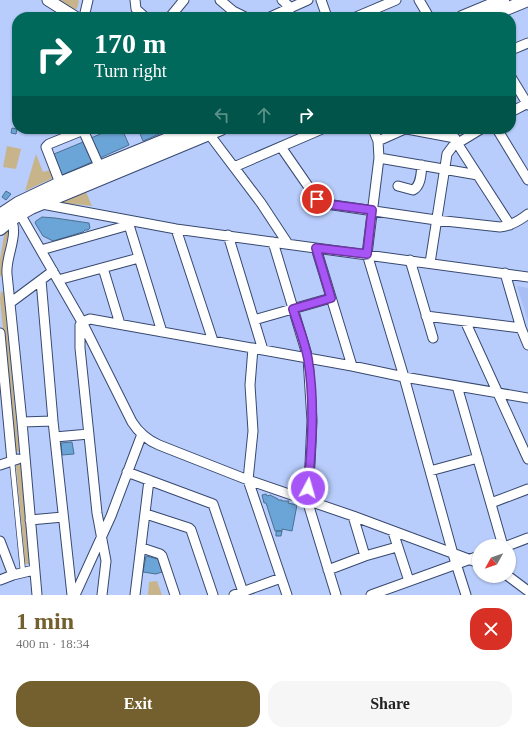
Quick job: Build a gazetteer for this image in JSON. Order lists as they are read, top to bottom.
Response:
{
  "north": "bottom left",
  "page": {
    "turn": ["170 m", "Turn right"],
    "heading": ["1 min", "400 m · 18:34"],
    "buttons": ["Exit", "Share"]
  }
}
